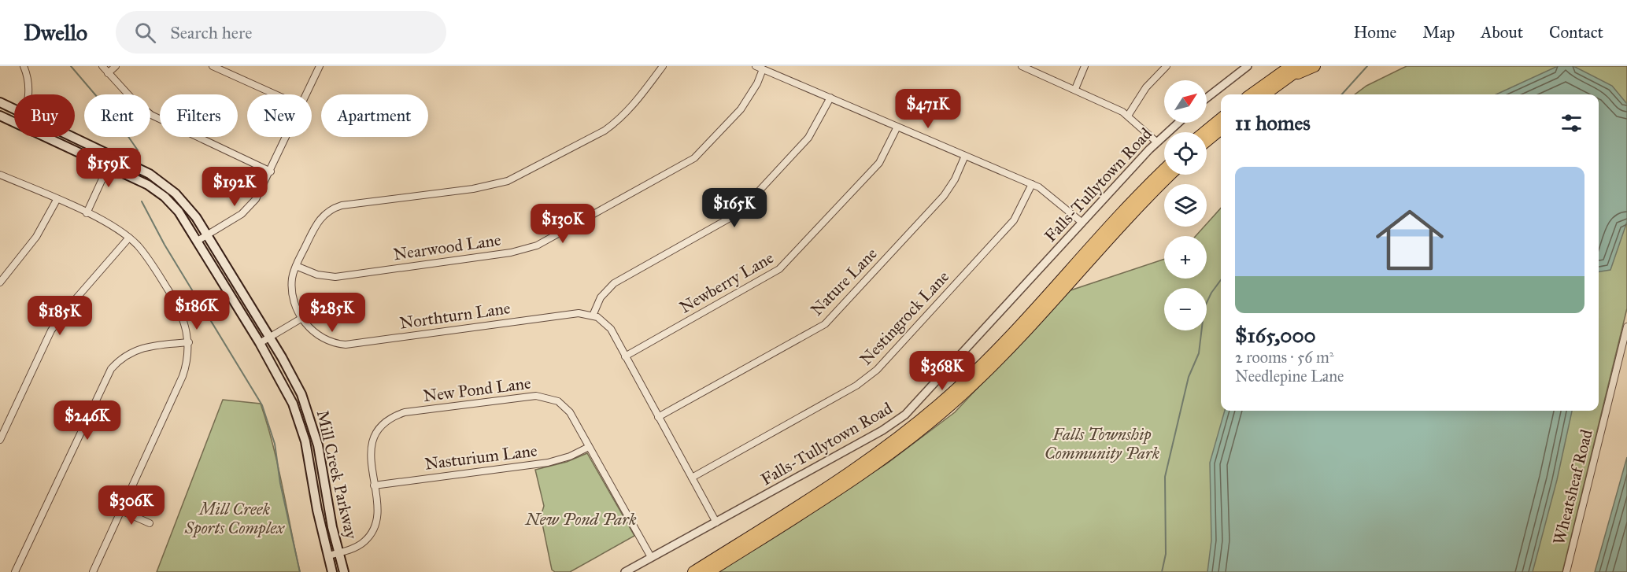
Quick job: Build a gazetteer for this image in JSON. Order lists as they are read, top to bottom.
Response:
{
  "streets": {
    "main road": ["Mill Creek Parkway"],
    "street": [
      "Falls-Tullytown Road",
      "Nearwood Lane",
      "Nature Lane",
      "Newberry Lane",
      "Northturn Lane",
      "Nestingrock Lane",
      "New Pond Lane",
      "Nasturium Lane",
      "Wheatsheaf Road"
    ]
  },
  "crossings": [
    ["Falls-Tullytown Road", "New Pond Lane"],
    ["Nearwood Lane", "Northturn Lane"],
    ["New Pond Lane", "Nasturium Lane"],
    ["New Pond Lane", "Mill Creek Parkway"]
  ],
  "parks": ["Falls Township Community Park", "Mill Creek Sports Complex", "New Pond Park"],
  "north": "top right",
  "page": {
    "header": "Dwello",
    "search": "Search here",
    "nav": [
      "Home",
      "Map",
      "About",
      "Contact"
    ],
    "map_buttons": ["+", "−"],
    "price": [
      "$471K",
      "$159K",
      "$192K",
      "$165K",
      "$130K",
      "$186K",
      "$285K",
      "$185K",
      "$368K",
      "$246K",
      "$306K"
    ],
    "chip": [
      "Buy",
      "Rent",
      "Filters",
      "New",
      "Apartment"
    ],
    "heading": "11 homes",
    "list": [
      {
        "name": "$165,000",
        "note": "2 rooms · 56 m² · Needlepine Lane"
      }
    ]
  }
}
